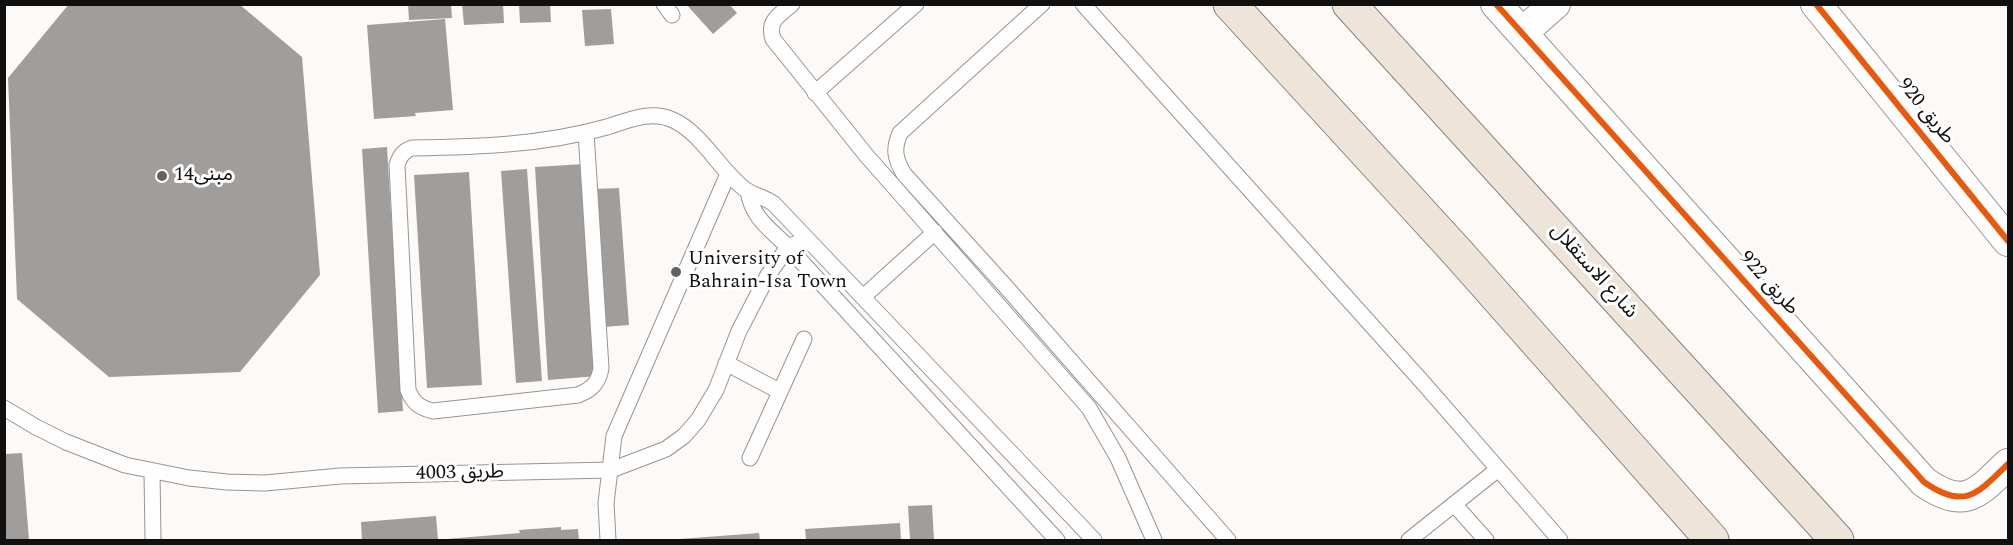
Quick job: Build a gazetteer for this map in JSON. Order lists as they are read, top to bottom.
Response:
{
  "streets": {
    "main road": ["شارع الاستقلال"],
    "street": ["طريق 920", "طريق 922"],
    "lane": ["طريق 4003"]
  },
  "places": ["مبنى14", "University of Bahrain-Isa Town"]
}
